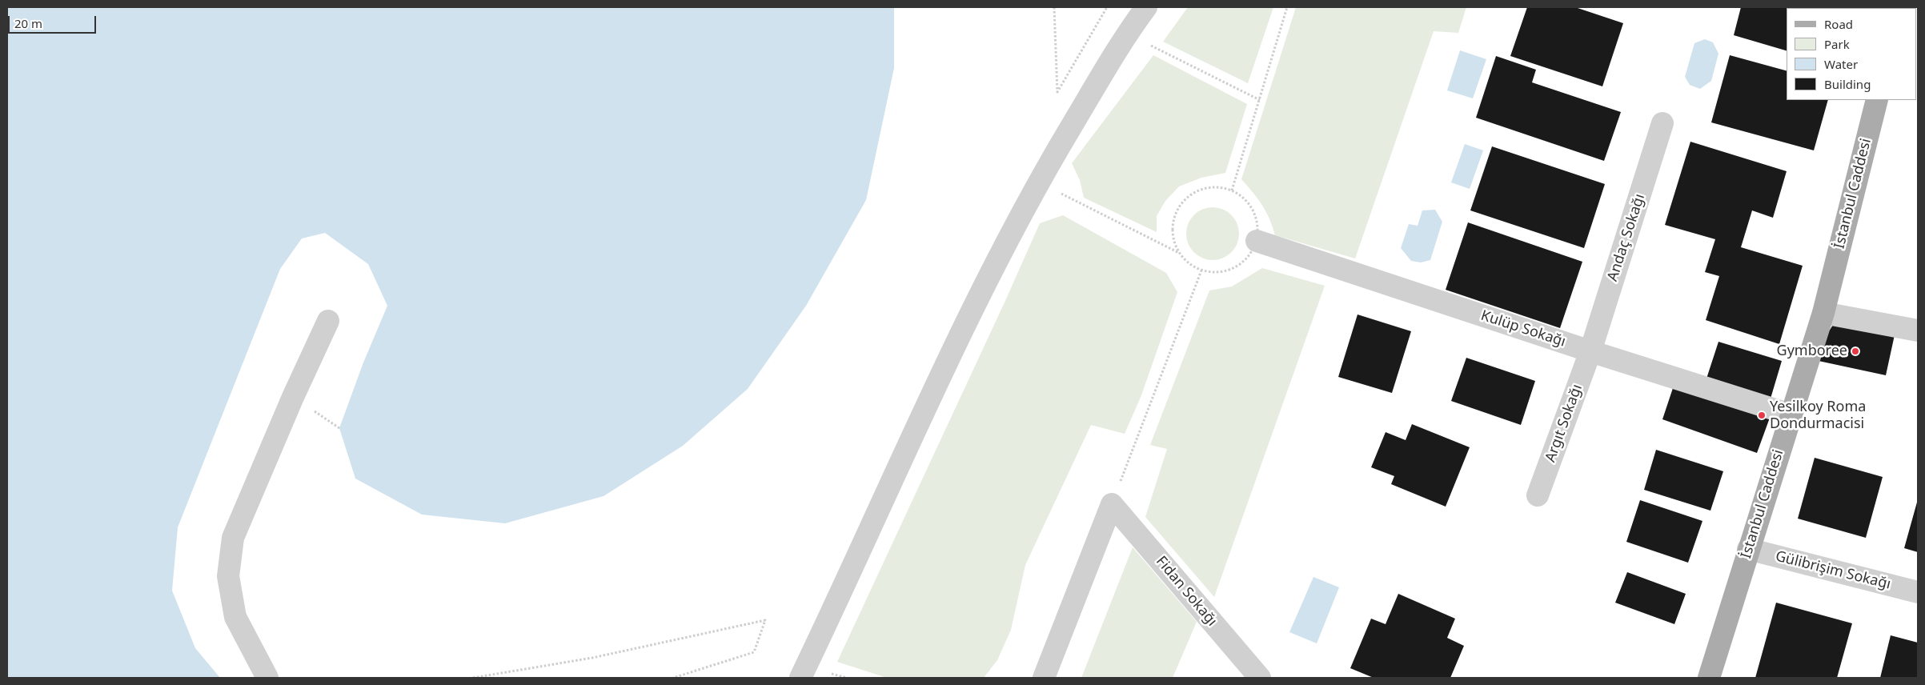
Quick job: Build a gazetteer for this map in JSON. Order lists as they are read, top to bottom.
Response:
{
  "streets": {
    "main road": ["İstanbul Caddesi"],
    "street": [
      "Andaç Sokağı",
      "Kulüp Sokağı",
      "Argıt Sokağı",
      "Gülibrişim Sokağı",
      "Fidan Sokağı"
    ]
  },
  "crossings": [
    ["İstanbul Caddesi", "Kulüp Sokağı"],
    ["İstanbul Caddesi", "Gülibrişim Sokağı"],
    ["Andaç Sokağı", "Kulüp Sokağı"],
    ["Andaç Sokağı", "Argıt Sokağı"],
    ["Kulüp Sokağı", "Argıt Sokağı"]
  ],
  "places": ["Gymboree", "Yesilkoy Roma Dondurmacisi"],
  "legend": [
    "Road",
    "Park",
    "Water",
    "Building"
  ],
  "scale_bar": "20 m"
}
